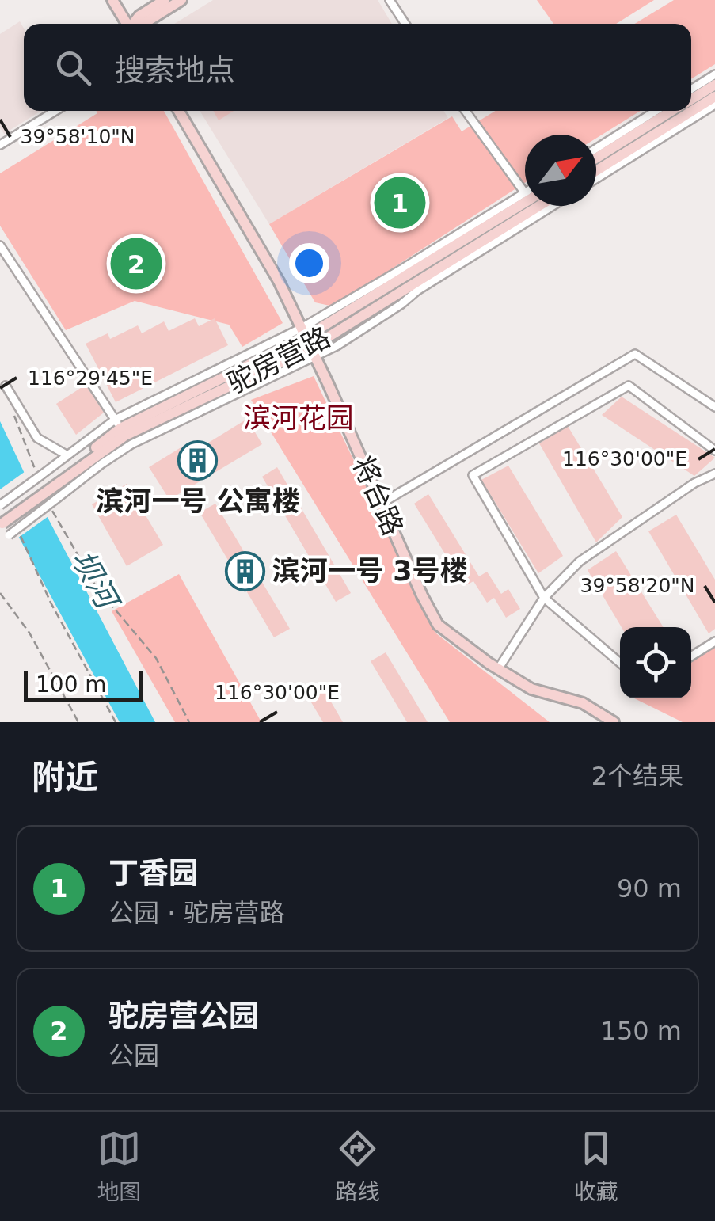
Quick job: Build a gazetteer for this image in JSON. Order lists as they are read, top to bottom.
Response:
{
  "streets": {
    "street": ["驼房营路", "将台路"]
  },
  "crossings": [
    ["驼房营路", "将台路"]
  ],
  "water": ["坝河"],
  "parks": ["滨河花园"],
  "places": {
    "building": ["滨河一号 公寓楼", "滨河一号 3号楼"]
  },
  "scale_bar": "100 m",
  "north": "top right",
  "page": {
    "search": "搜索地点",
    "pins": ["1", "2"],
    "scale": "100 m",
    "heading": ["附近", "2个结果"],
    "list": [
      {
        "mark": "1",
        "name": "丁香园",
        "note": "公园 · 驼房营路",
        "value": "90 m"
      },
      {
        "mark": "2",
        "name": "驼房营公园",
        "note": "公园",
        "value": "150 m"
      }
    ],
    "nav": ["地图", "路线", "收藏"]
  },
  "coordinates": [
    "39°58'10\"N",
    "116°29'45\"E",
    "116°30'00\"E",
    "39°58'20\"N"
  ]
}
